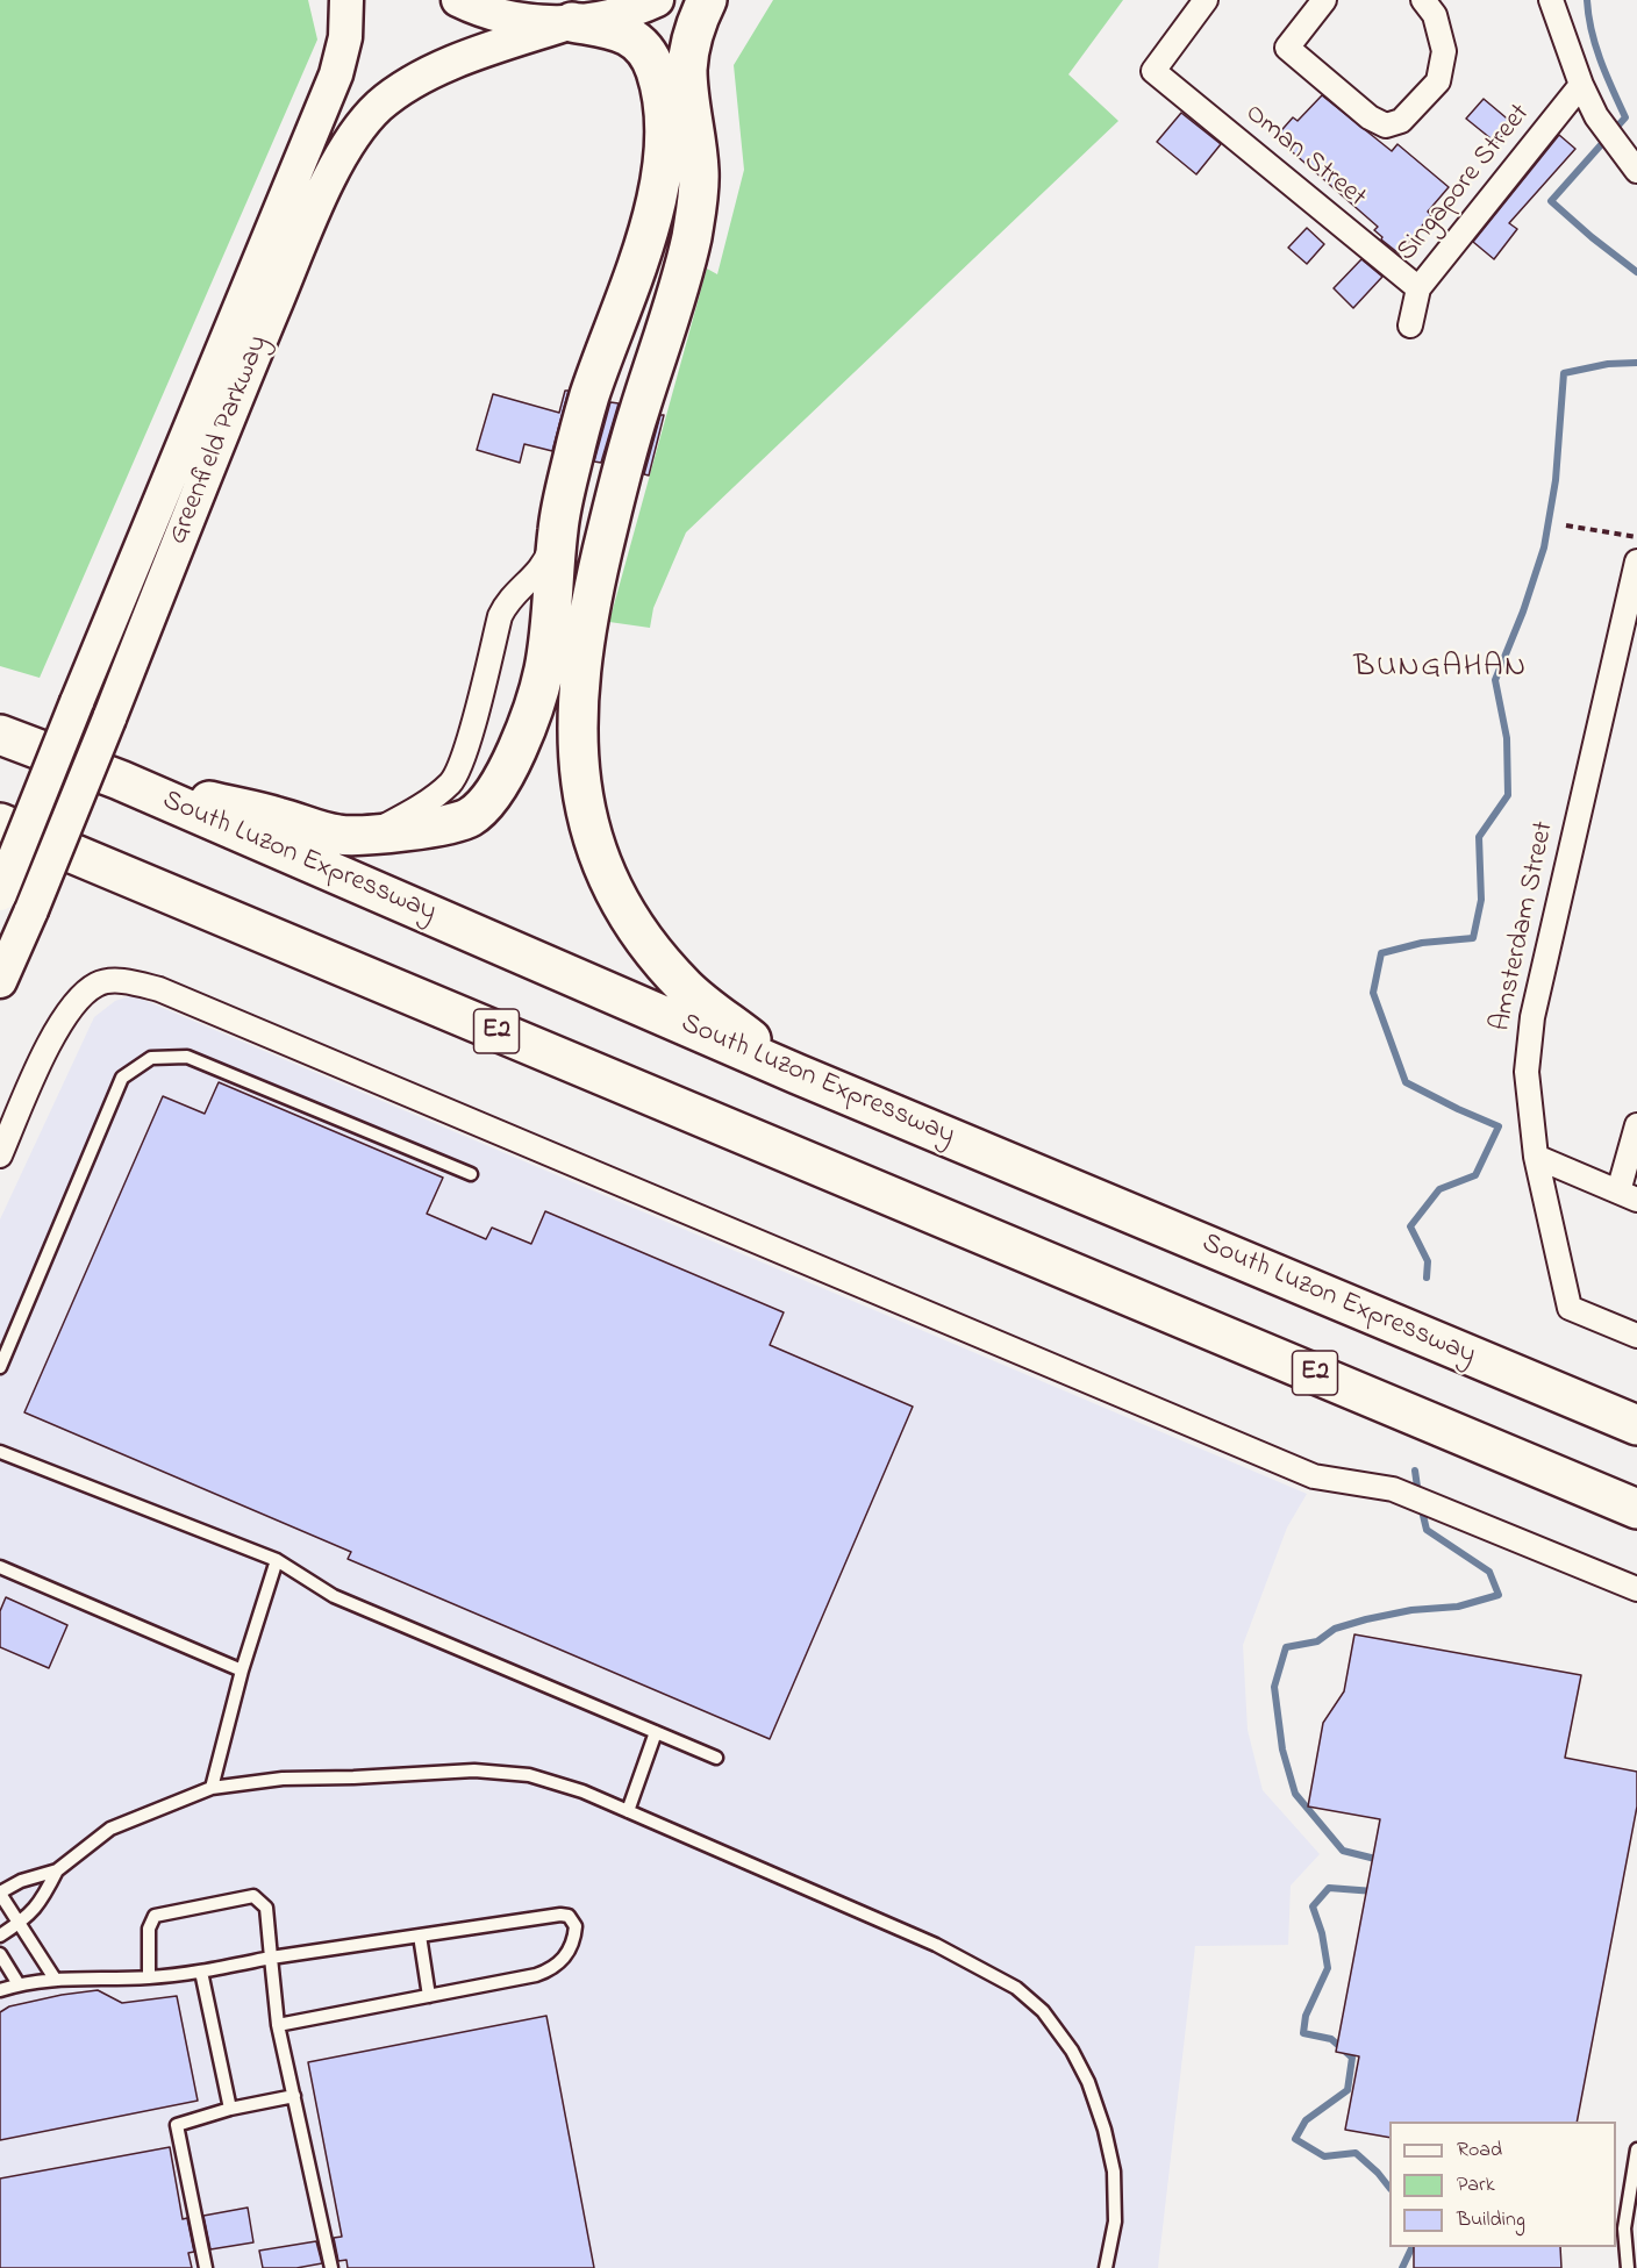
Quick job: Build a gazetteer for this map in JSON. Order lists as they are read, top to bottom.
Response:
{
  "streets": {
    "highway": ["South Luzon Expressway", "E2"],
    "main road": ["Greenfield Parkway"],
    "street": ["Oman Street", "Singapore Street", "Amsterdam Street"]
  },
  "crossings": [
    ["Oman Street", "Singapore Street"]
  ],
  "districts": ["BUNGAHAN"],
  "legend": ["Road", "Park", "Building"]
}
